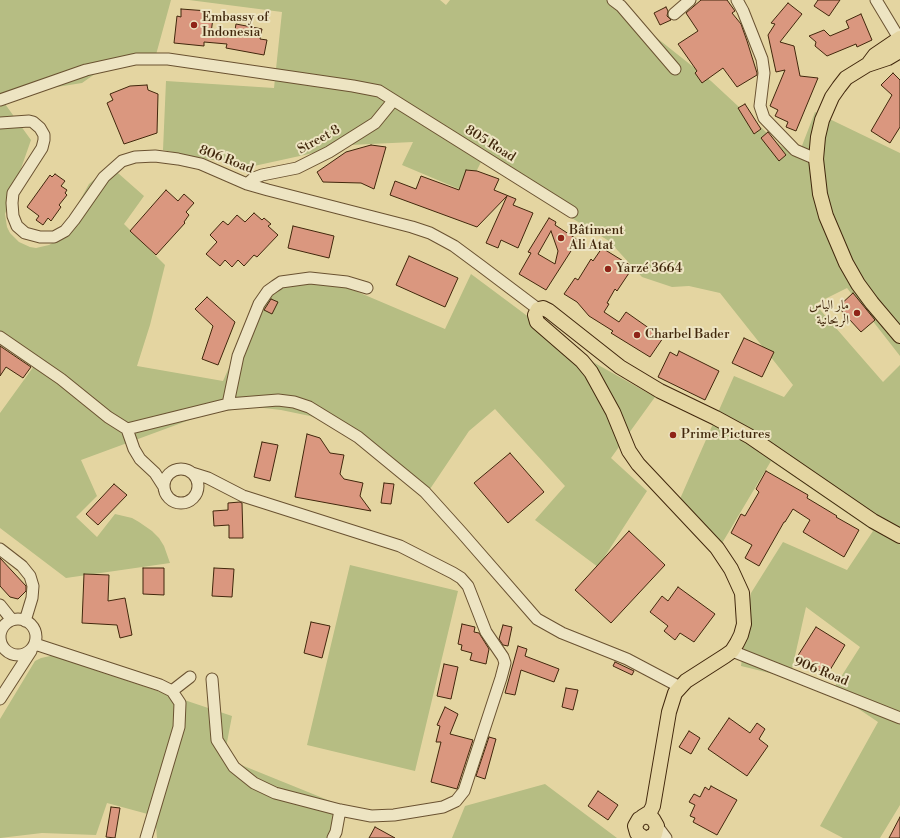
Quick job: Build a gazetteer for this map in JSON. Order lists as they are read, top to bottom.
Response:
{
  "streets": {
    "street": [
      "Street 8",
      "805 Road",
      "806 Road",
      "906 Road"
    ]
  },
  "crossings": [
    ["Street 8", "805 Road"],
    ["Street 8", "806 Road"]
  ],
  "places": [
    "Embassy of Indonesia",
    "Bâtiment Ali Atat",
    "Yarzé 3664",
    "مار الياس الريحانية",
    "Charbel Bader",
    "Prime Pictures"
  ]
}
